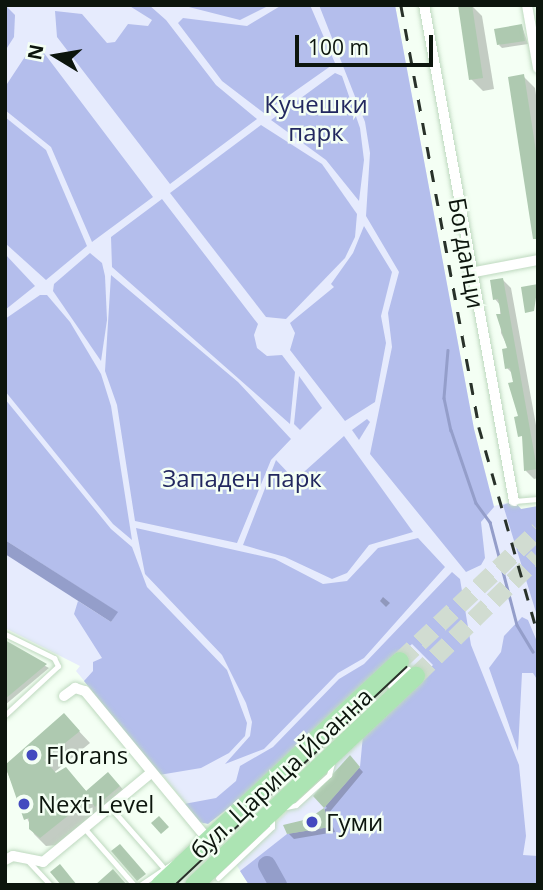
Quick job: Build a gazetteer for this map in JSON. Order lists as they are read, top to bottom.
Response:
{
  "streets": {
    "main road": ["бул. Царица Йоанна"],
    "street": ["Богданци"]
  },
  "parks": ["Кучешки парк", "Западен парк"],
  "places": ["Florans", "Next Level", "Гуми"],
  "scale_bar": "100 m",
  "north": "left"
}
